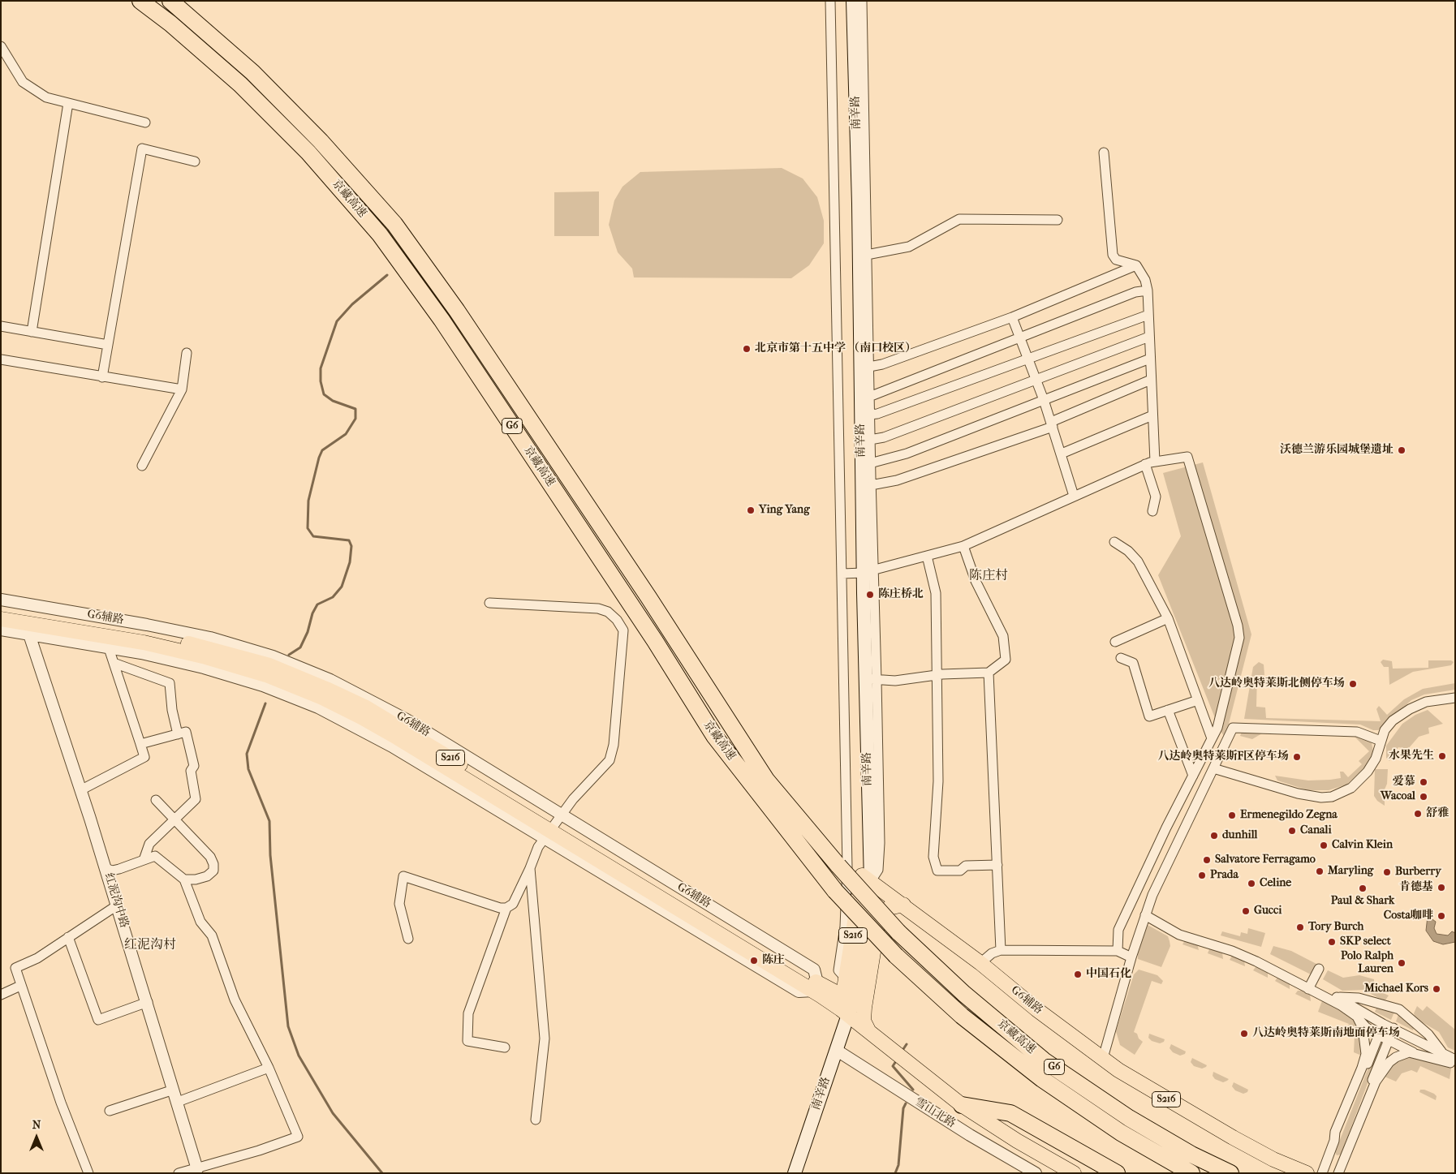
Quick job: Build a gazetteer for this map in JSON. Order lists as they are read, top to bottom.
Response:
{
  "streets": {
    "highway": ["京藏高速", "G6"],
    "main road": ["南辛路", "G6辅路", "S216"],
    "street": ["红泥沟中路", "雪山北路"]
  },
  "crossings": [
    ["南辛路", "G6辅路"],
    ["南辛路", "S216"],
    ["南辛路", "雪山北路"],
    ["G6辅路", "S216"],
    ["G6辅路", "红泥沟中路"]
  ],
  "districts": ["陈庄村", "红泥沟村"],
  "places": [
    "北京市第十五中学 （南口校区）",
    "沃德兰游乐园城堡遗址",
    "Ying Yang",
    "陈庄桥北",
    "八达岭奥特莱斯北侧停车场",
    "水果先生",
    "八达岭奥特莱斯F区停车场",
    "爱慕",
    "Wacoal",
    "舒雅",
    "Ermenegildo Zegna",
    "Canali",
    "dunhill",
    "Calvin Klein",
    "Salvatore Ferragamo",
    "Maryling",
    "Burberry",
    "Prada",
    "Celine",
    "肯德基",
    "Paul & Shark",
    "Gucci",
    "Costa咖啡",
    "Tory Burch",
    "SKP select",
    "陈庄",
    "Polo Ralph Lauren",
    "中国石化",
    "Michael Kors",
    "八达岭奥特莱斯南地面停车场"
  ],
  "north": "top"
}
